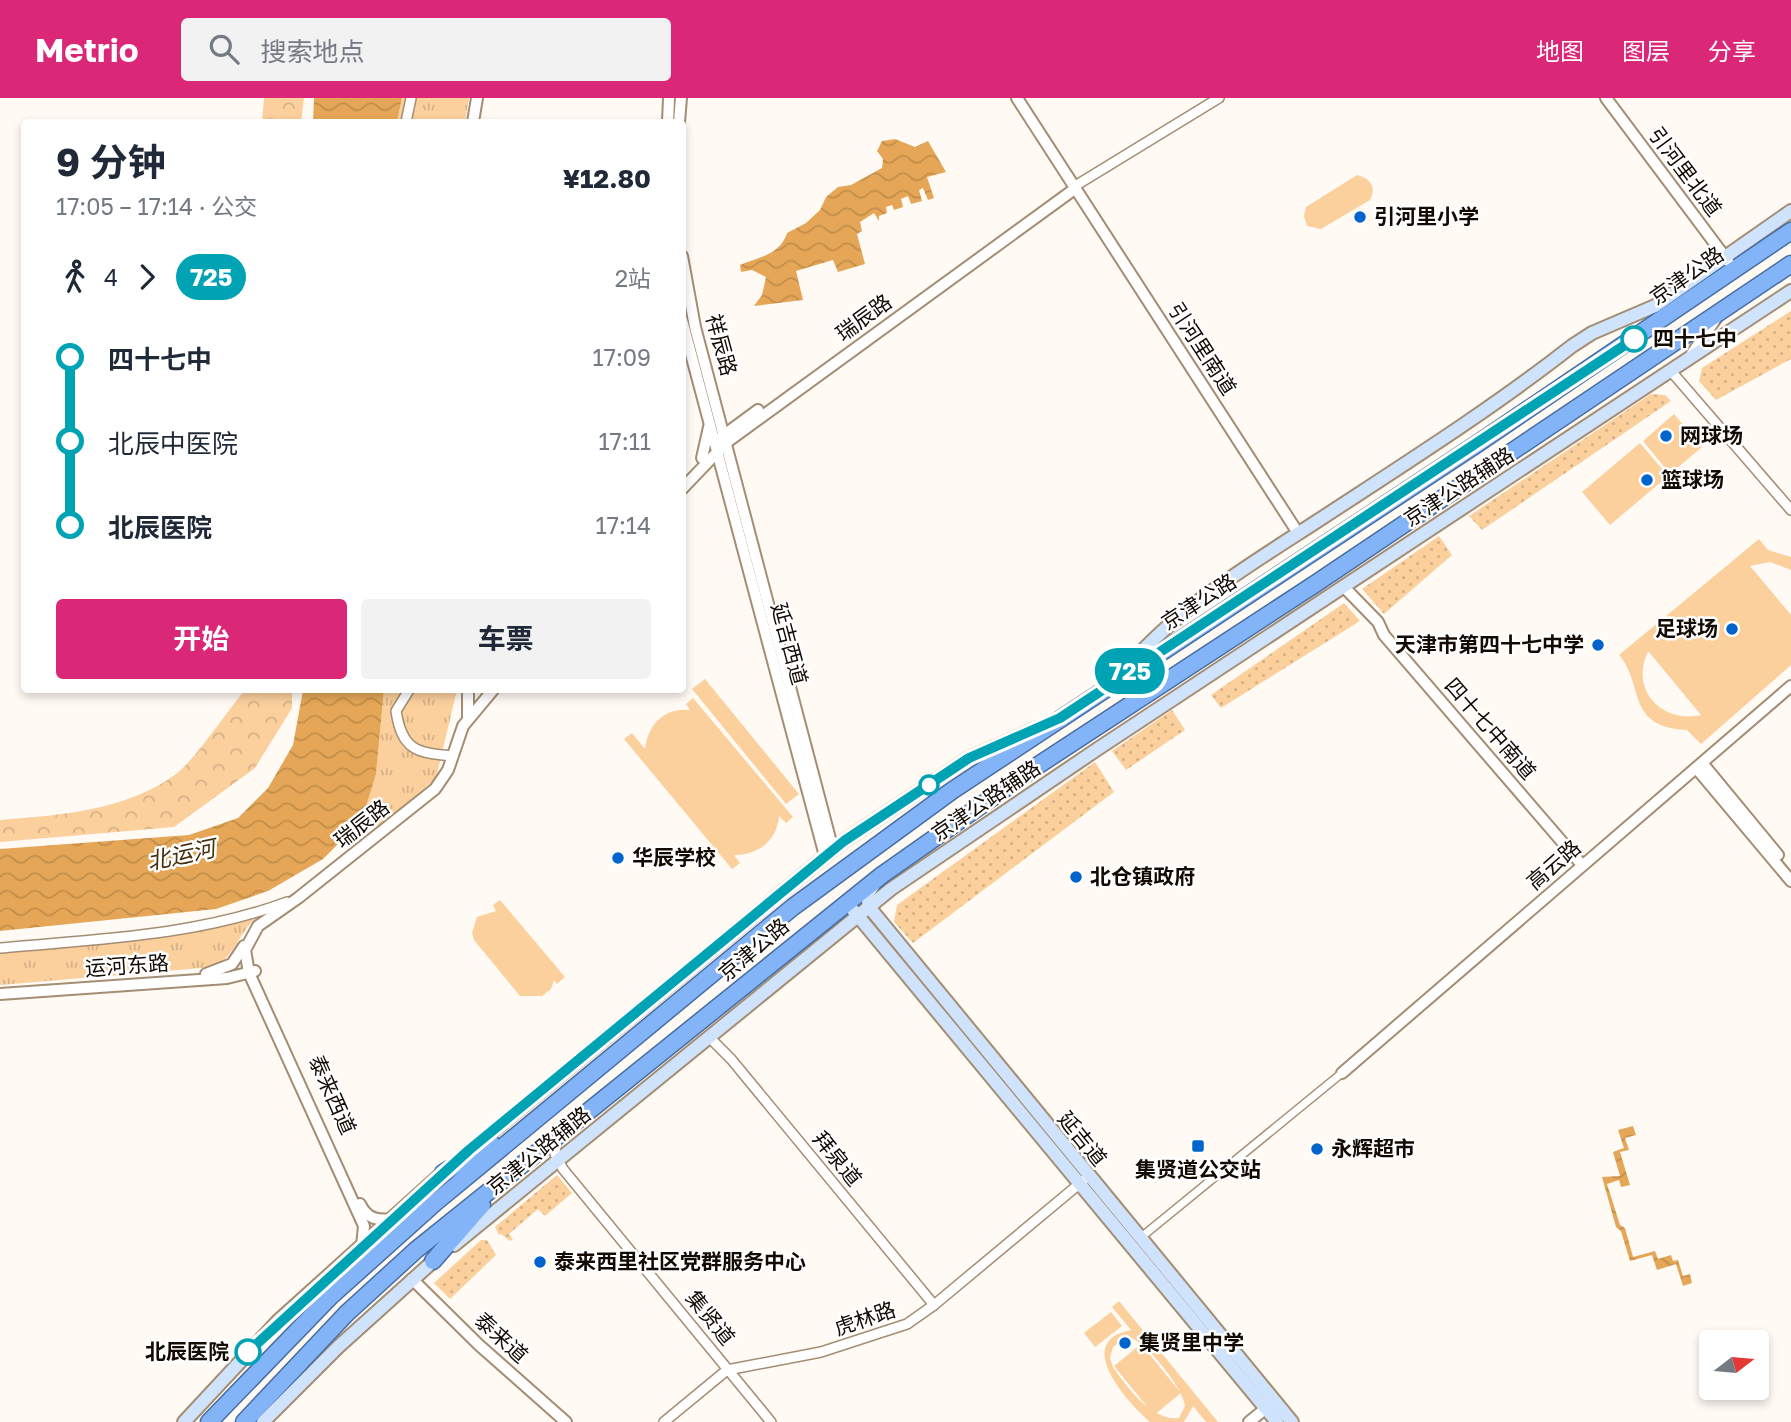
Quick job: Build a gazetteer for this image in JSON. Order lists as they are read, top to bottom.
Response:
{
  "streets": {
    "highway": ["京津公路"],
    "main road": ["京津公路辅路", "延吉道"],
    "street": [
      "引河里北道",
      "瑞辰路",
      "祥辰路",
      "引河里南道",
      "延吉西道",
      "四十七中南道",
      "高云路",
      "运河东路",
      "泰来西道",
      "拜泉道",
      "集贤道",
      "虎林路",
      "泰来道"
    ]
  },
  "crossings": [
    ["引河里北道", "京津公路"],
    ["京津公路", "京津公路辅路"],
    ["瑞辰路", "祥辰路"],
    ["瑞辰路", "引河里南道"],
    ["瑞辰路", "延吉西道"],
    ["祥辰路", "延吉西道"],
    ["京津公路辅路", "延吉西道"],
    ["京津公路辅路", "四十七中南道"],
    ["京津公路辅路", "泰来西道"],
    ["京津公路辅路", "延吉道"],
    ["京津公路辅路", "拜泉道"],
    ["京津公路辅路", "集贤道"],
    ["京津公路辅路", "泰来道"],
    ["四十七中南道", "高云路"],
    ["运河东路", "泰来西道"],
    ["延吉道", "虎林路"],
    ["拜泉道", "虎林路"],
    ["集贤道", "虎林路"]
  ],
  "water": ["北运河"],
  "places": {
    "other": [
      "引河里小学",
      "四十七中",
      "网球场",
      "篮球场",
      "足球场",
      "天津市第四十七中学",
      "华辰学校",
      "北仓镇政府",
      "永辉超市",
      "泰来西里社区党群服务中心",
      "集贤里中学",
      "北辰医院"
    ],
    "transit": ["集贤道公交站"]
  },
  "lines": ["bus line 725"],
  "north": "right",
  "page": {
    "header": "Metrio",
    "search": "搜索地点",
    "nav": ["地图", "图层", "分享"],
    "on_map": "725",
    "heading": ["9 分钟", "17:05 – 17:14 · 公交", "¥12.80"],
    "legs": ["4", "725", "2站"],
    "list": [
      {
        "name": "四十七中",
        "value": "17:09"
      },
      {
        "name": "北辰中医院",
        "value": "17:11"
      },
      {
        "name": "北辰医院",
        "value": "17:14"
      }
    ],
    "buttons": ["开始", "车票"]
  }
}
